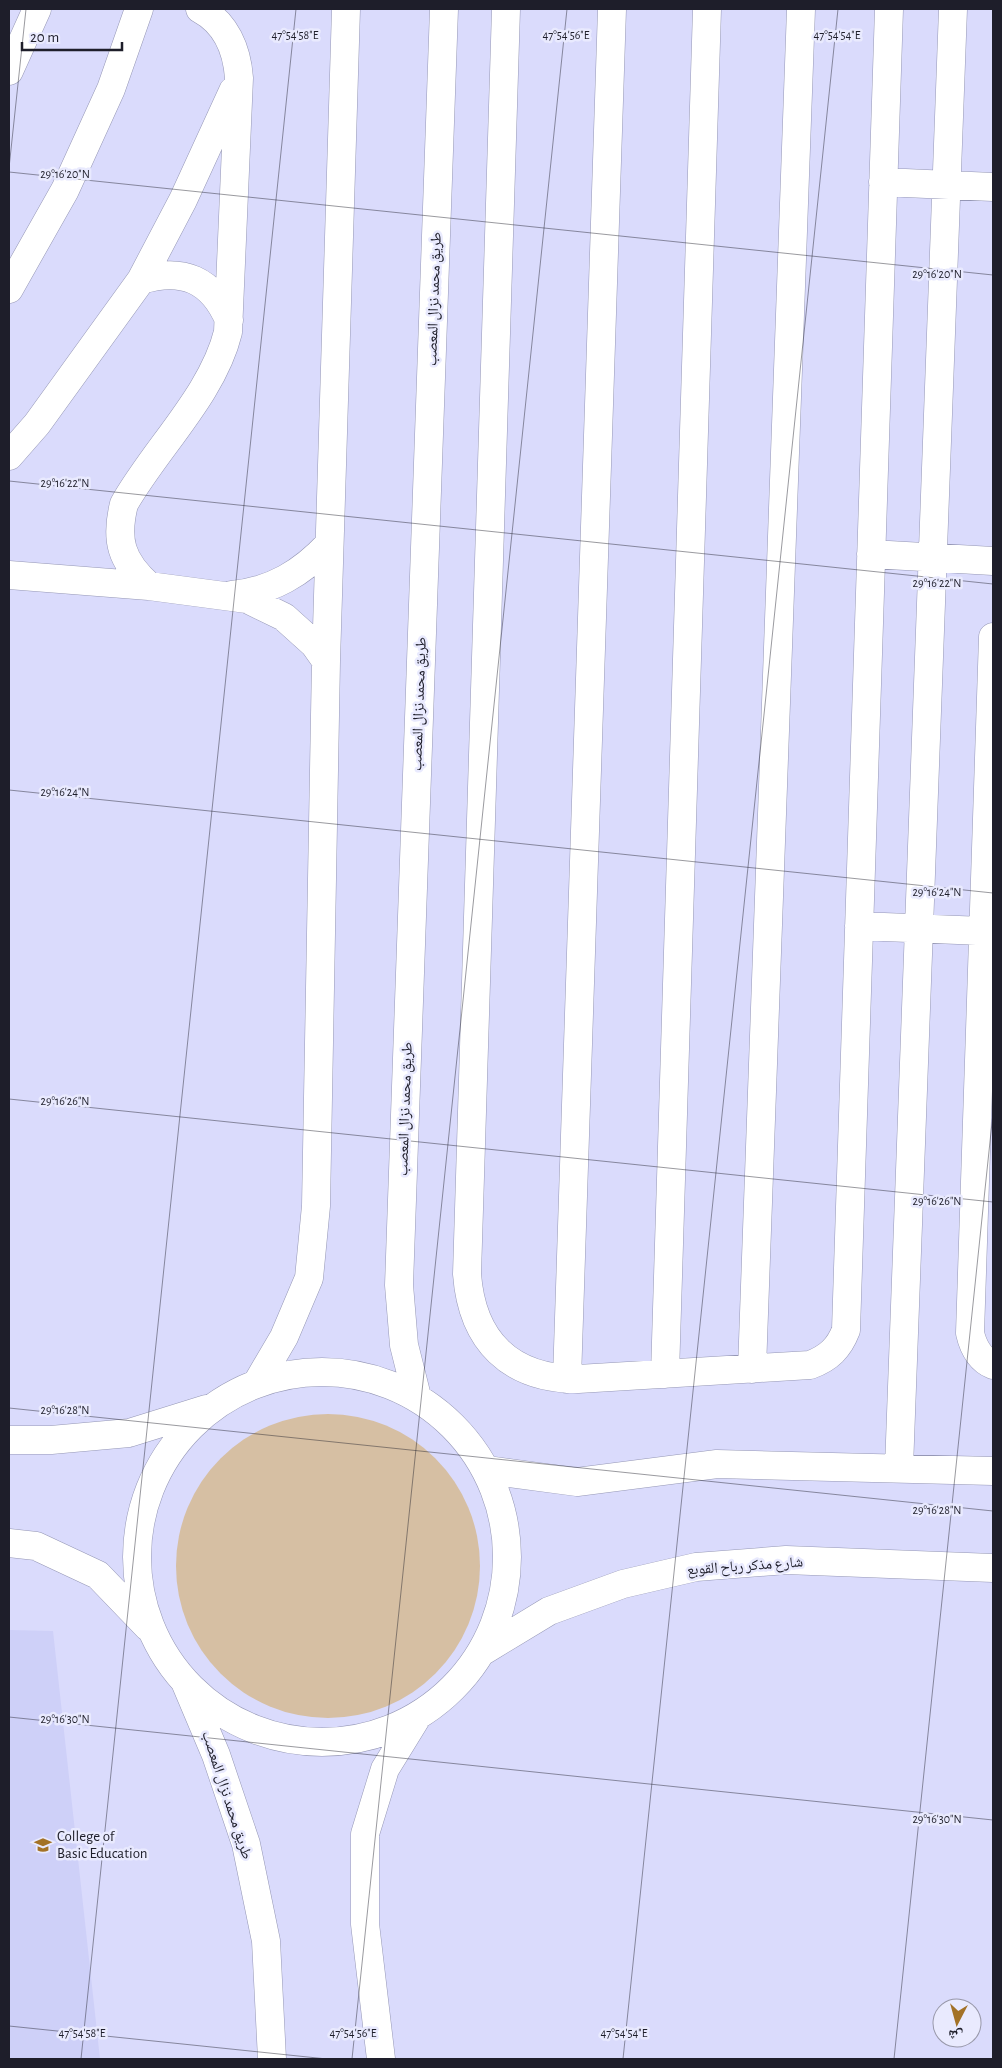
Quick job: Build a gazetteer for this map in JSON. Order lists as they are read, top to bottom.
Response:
{
  "streets": {
    "street": ["طريق محمد نزال المعصب", "شارع مذكر رباح القوبع"]
  },
  "places": {
    "school or university": ["College of Basic Education"]
  },
  "scale_bar": "20 m",
  "north": "bottom",
  "coordinates": [
    "47°54'58\"E",
    "47°54'56\"E",
    "47°54'54\"E",
    "29°16'20\"N",
    "29°16'22\"N",
    "29°16'24\"N",
    "29°16'26\"N",
    "29°16'28\"N",
    "29°16'30\"N"
  ]
}
